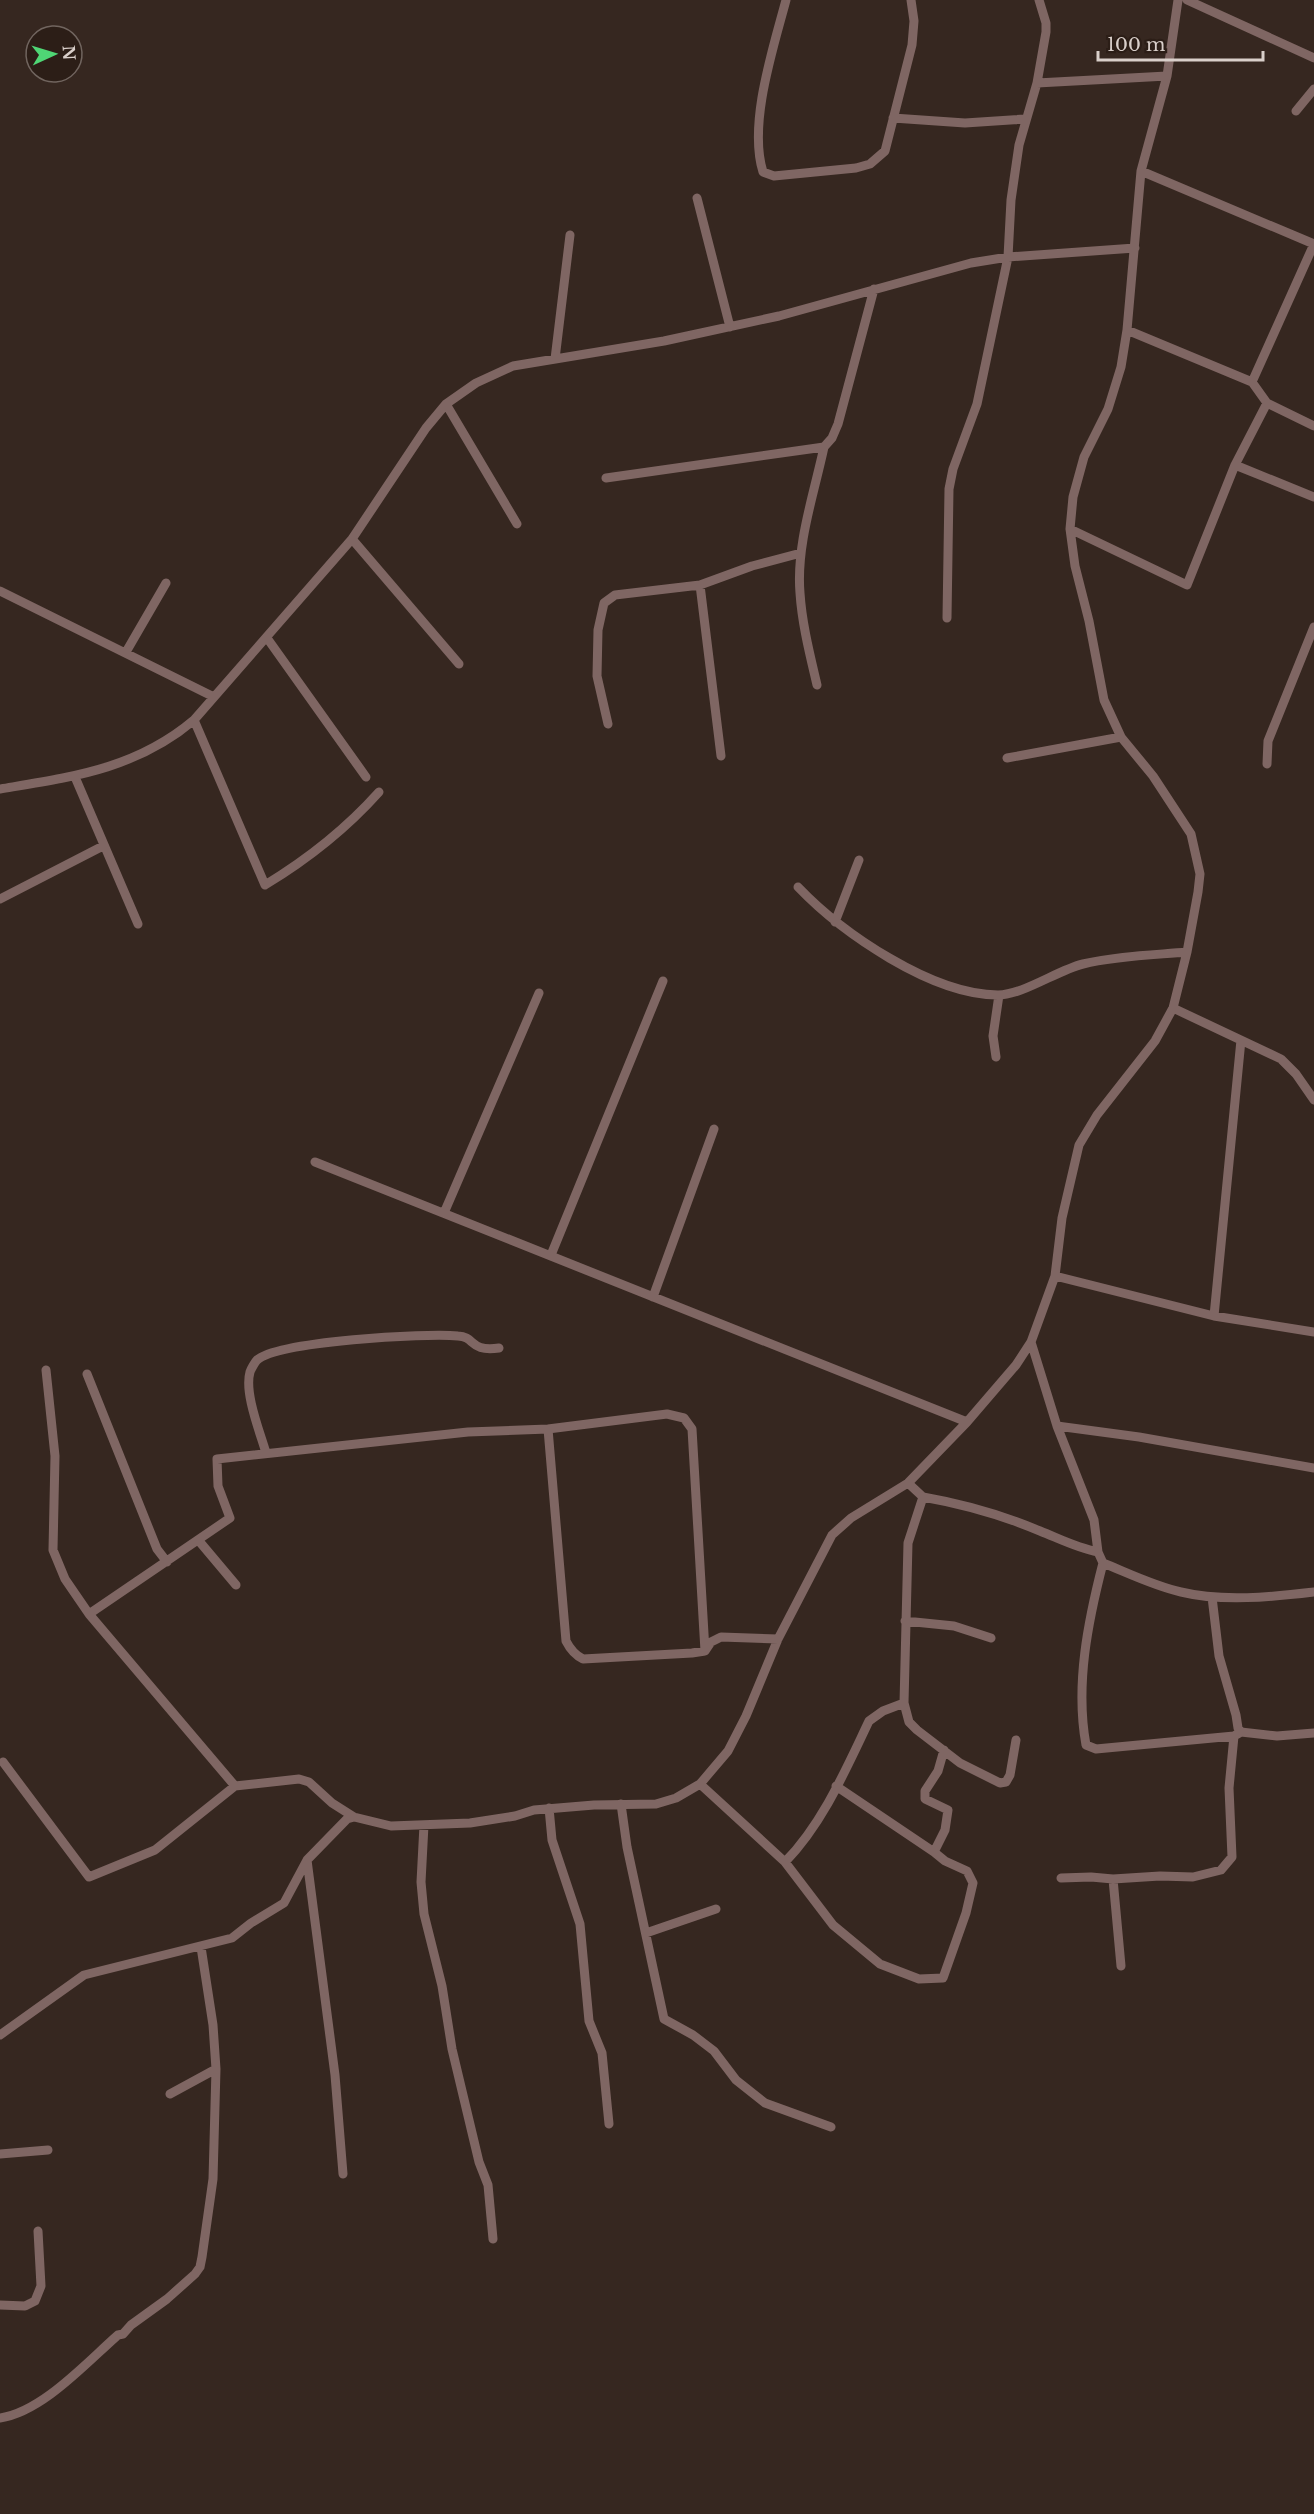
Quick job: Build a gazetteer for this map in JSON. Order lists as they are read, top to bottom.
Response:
{
  "scale_bar": "100 m",
  "north": "right"
}
